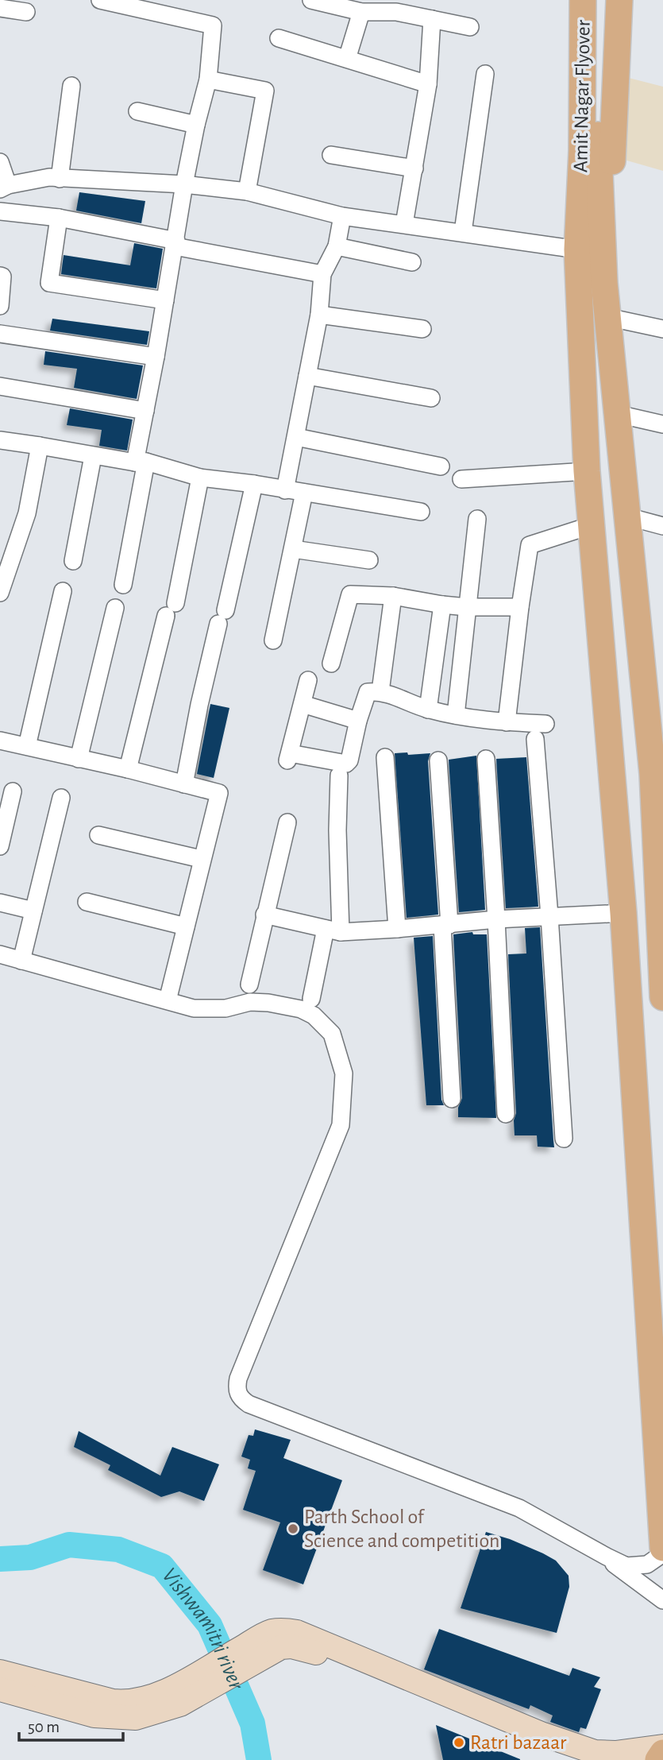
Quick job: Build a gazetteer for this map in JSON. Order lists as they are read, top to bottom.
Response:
{
  "streets": {
    "main road": ["Amit Nagar Flyover"]
  },
  "water": ["Vishwamitri river"],
  "places": ["Parth School of Science and competition", "Ratri bazaar"],
  "scale_bar": "50 m"
}
